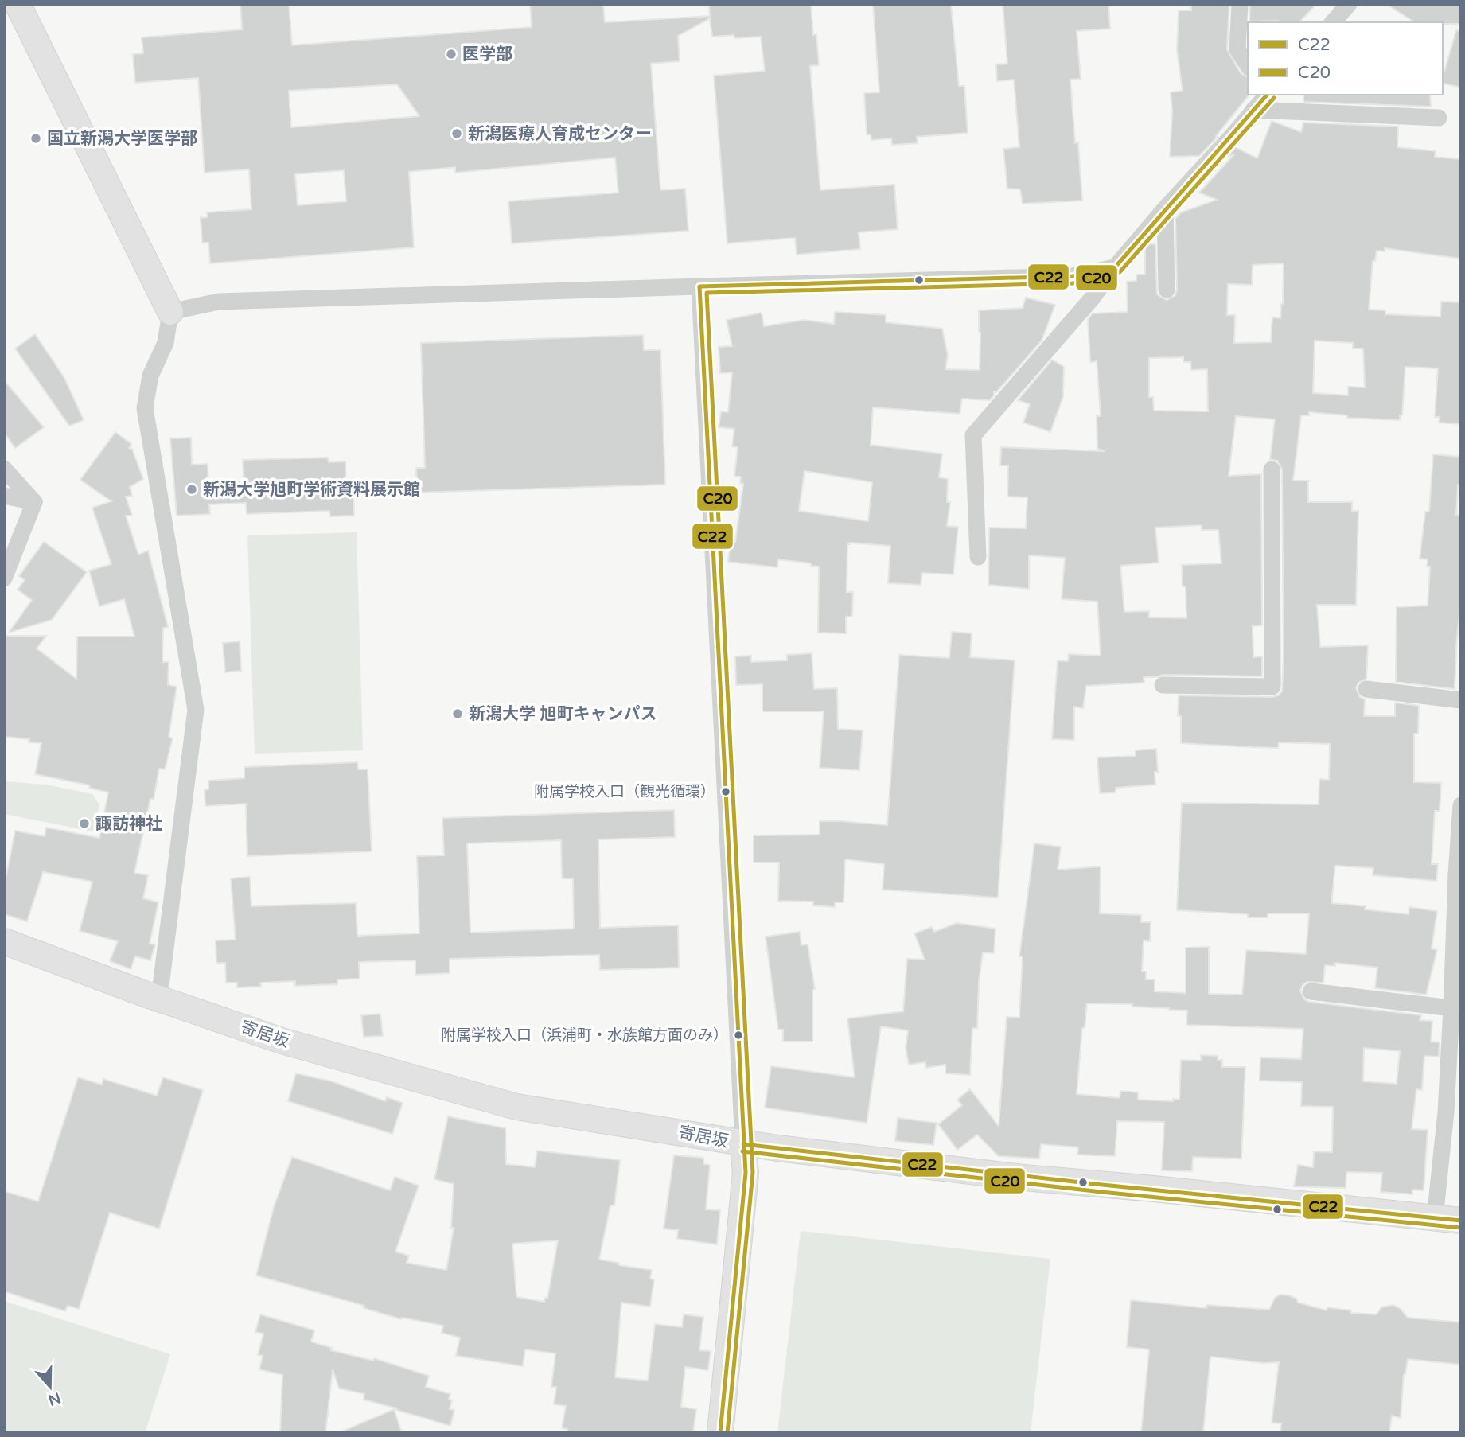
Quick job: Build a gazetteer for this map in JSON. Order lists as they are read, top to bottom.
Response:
{
  "streets": {
    "street": ["寄居坂"]
  },
  "places": [
    "医学部",
    "新潟医療人育成センター",
    "国立新潟大学医学部",
    "新潟大学旭町学術資料展示館",
    "新潟大学 旭町キャンパス",
    "附属学校入口（観光循環）",
    "諏訪神社",
    "附属学校入口（浜浦町・水族館方面のみ）"
  ],
  "lines": ["transit line C22", "transit line C20"],
  "legend": ["C22", "C20"],
  "north": "bottom"
}
